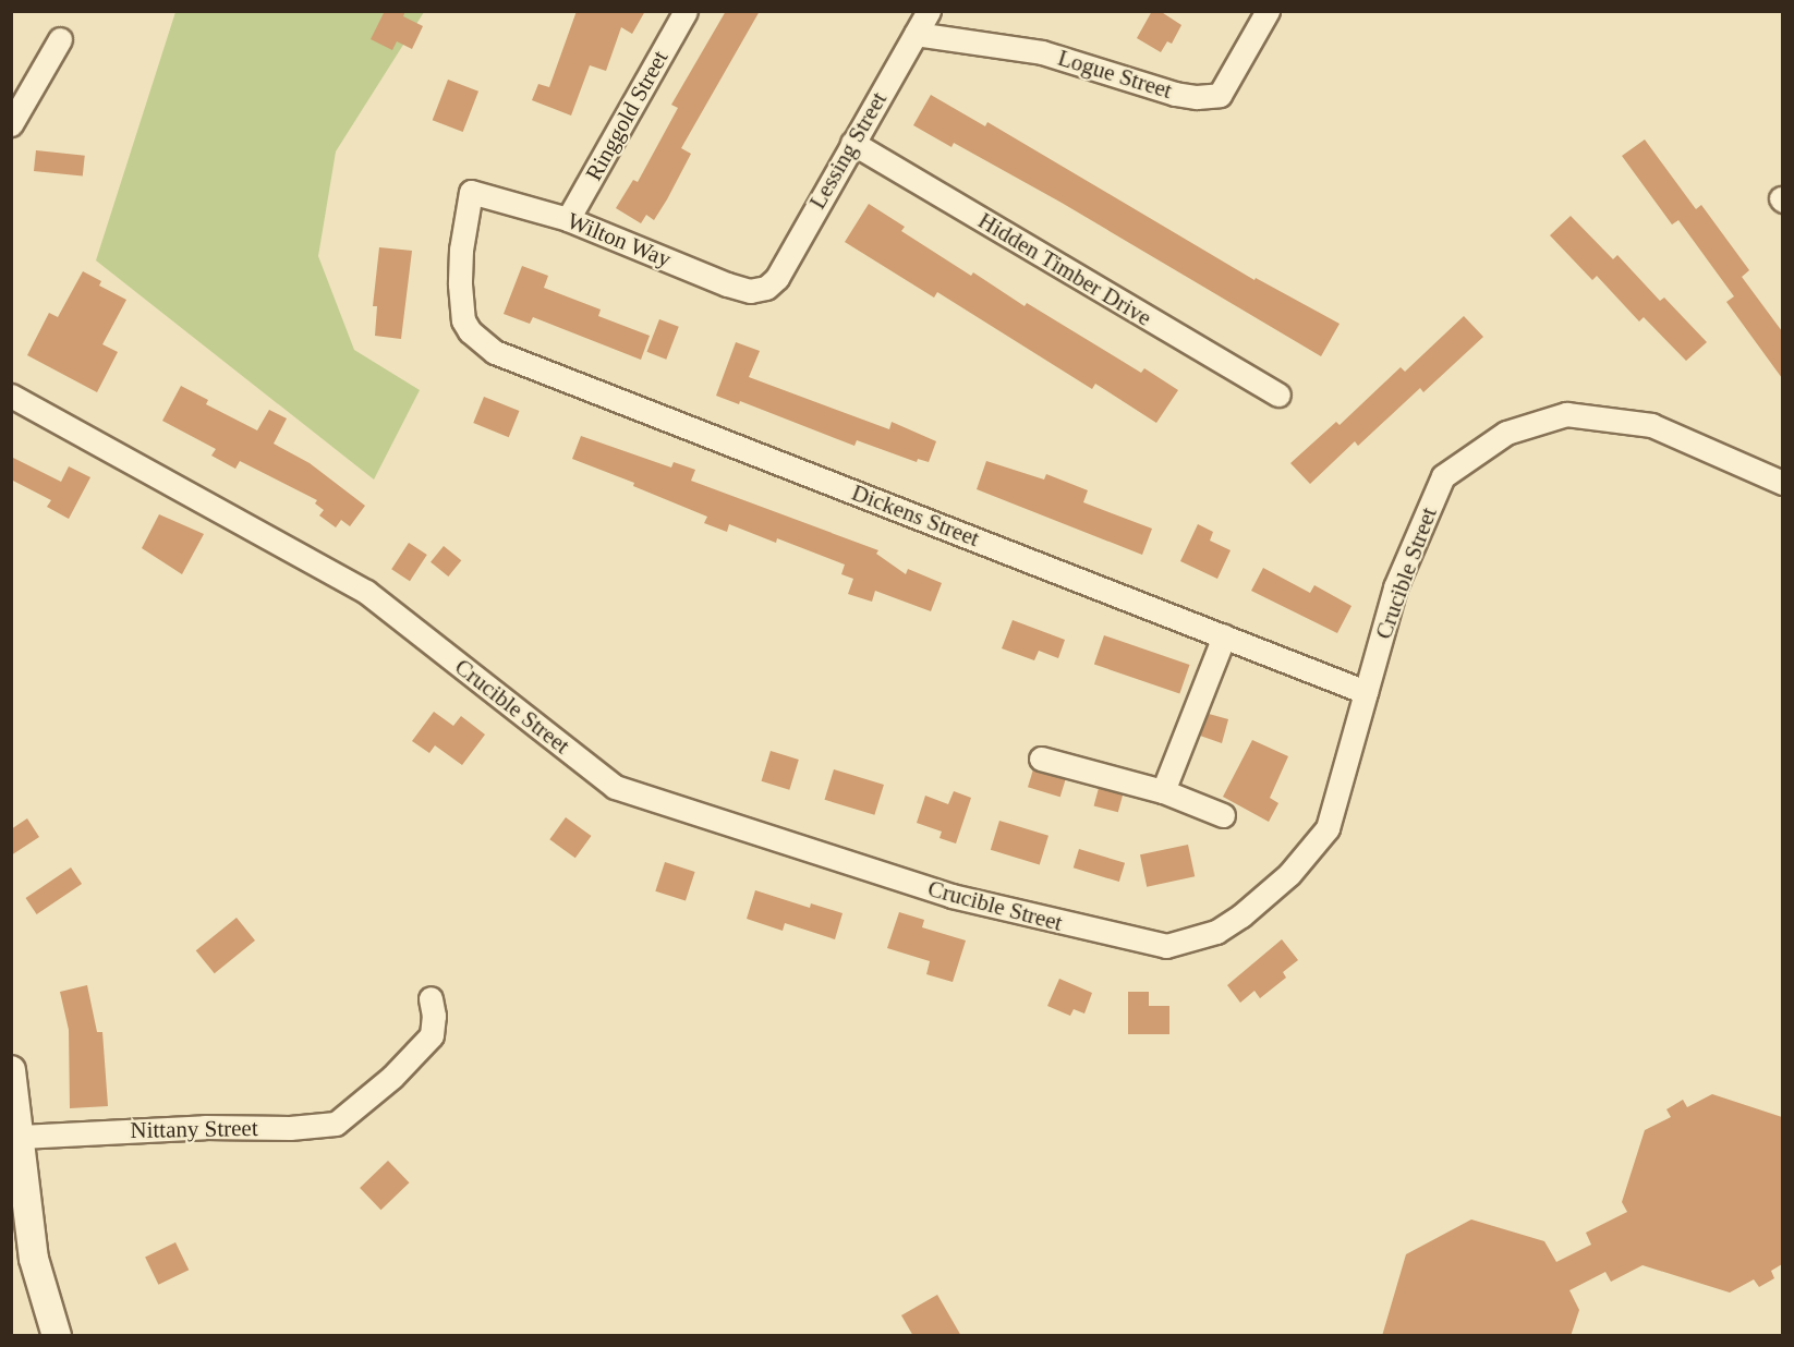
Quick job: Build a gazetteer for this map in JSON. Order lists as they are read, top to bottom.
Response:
{
  "streets": {
    "street": [
      "Logue Street",
      "Ringgold Street",
      "Lessing Street",
      "Wilton Way",
      "Hidden Timber Drive",
      "Dickens Street",
      "Crucible Street",
      "Nittany Street"
    ]
  },
  "crossings": [
    ["Logue Street", "Lessing Street"],
    ["Ringgold Street", "Wilton Way"],
    ["Lessing Street", "Wilton Way"],
    ["Lessing Street", "Hidden Timber Drive"],
    ["Wilton Way", "Dickens Street"],
    ["Dickens Street", "Crucible Street"]
  ]
}
